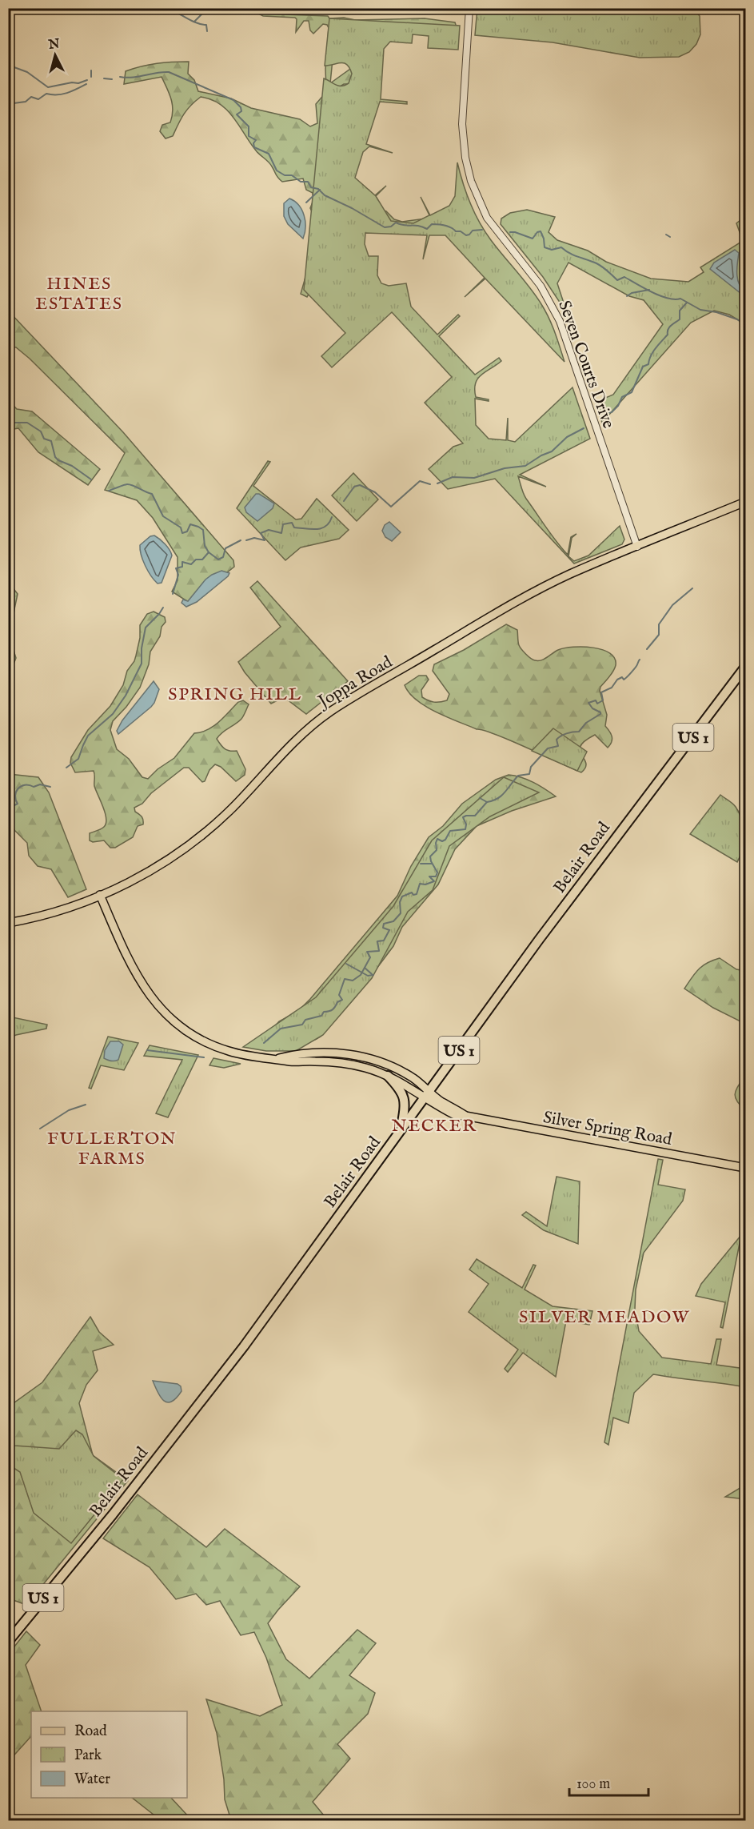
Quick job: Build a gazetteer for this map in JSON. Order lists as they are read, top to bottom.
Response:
{
  "streets": {
    "highway": ["US 1", "Belair Road"],
    "main road": ["Joppa Road", "Silver Spring Road"],
    "street": ["Seven Courts Drive"]
  },
  "crossings": [
    ["Seven Courts Drive", "Joppa Road"],
    ["Joppa Road", "Silver Spring Road"],
    ["Belair Road", "Silver Spring Road"]
  ],
  "districts": [
    "HINES ESTATES",
    "SPRING HILL",
    "NECKER",
    "FULLERTON FARMS",
    "SILVER MEADOW"
  ],
  "legend": ["Road", "Park", "Water"],
  "scale_bar": "100 m",
  "north": "top"
}
